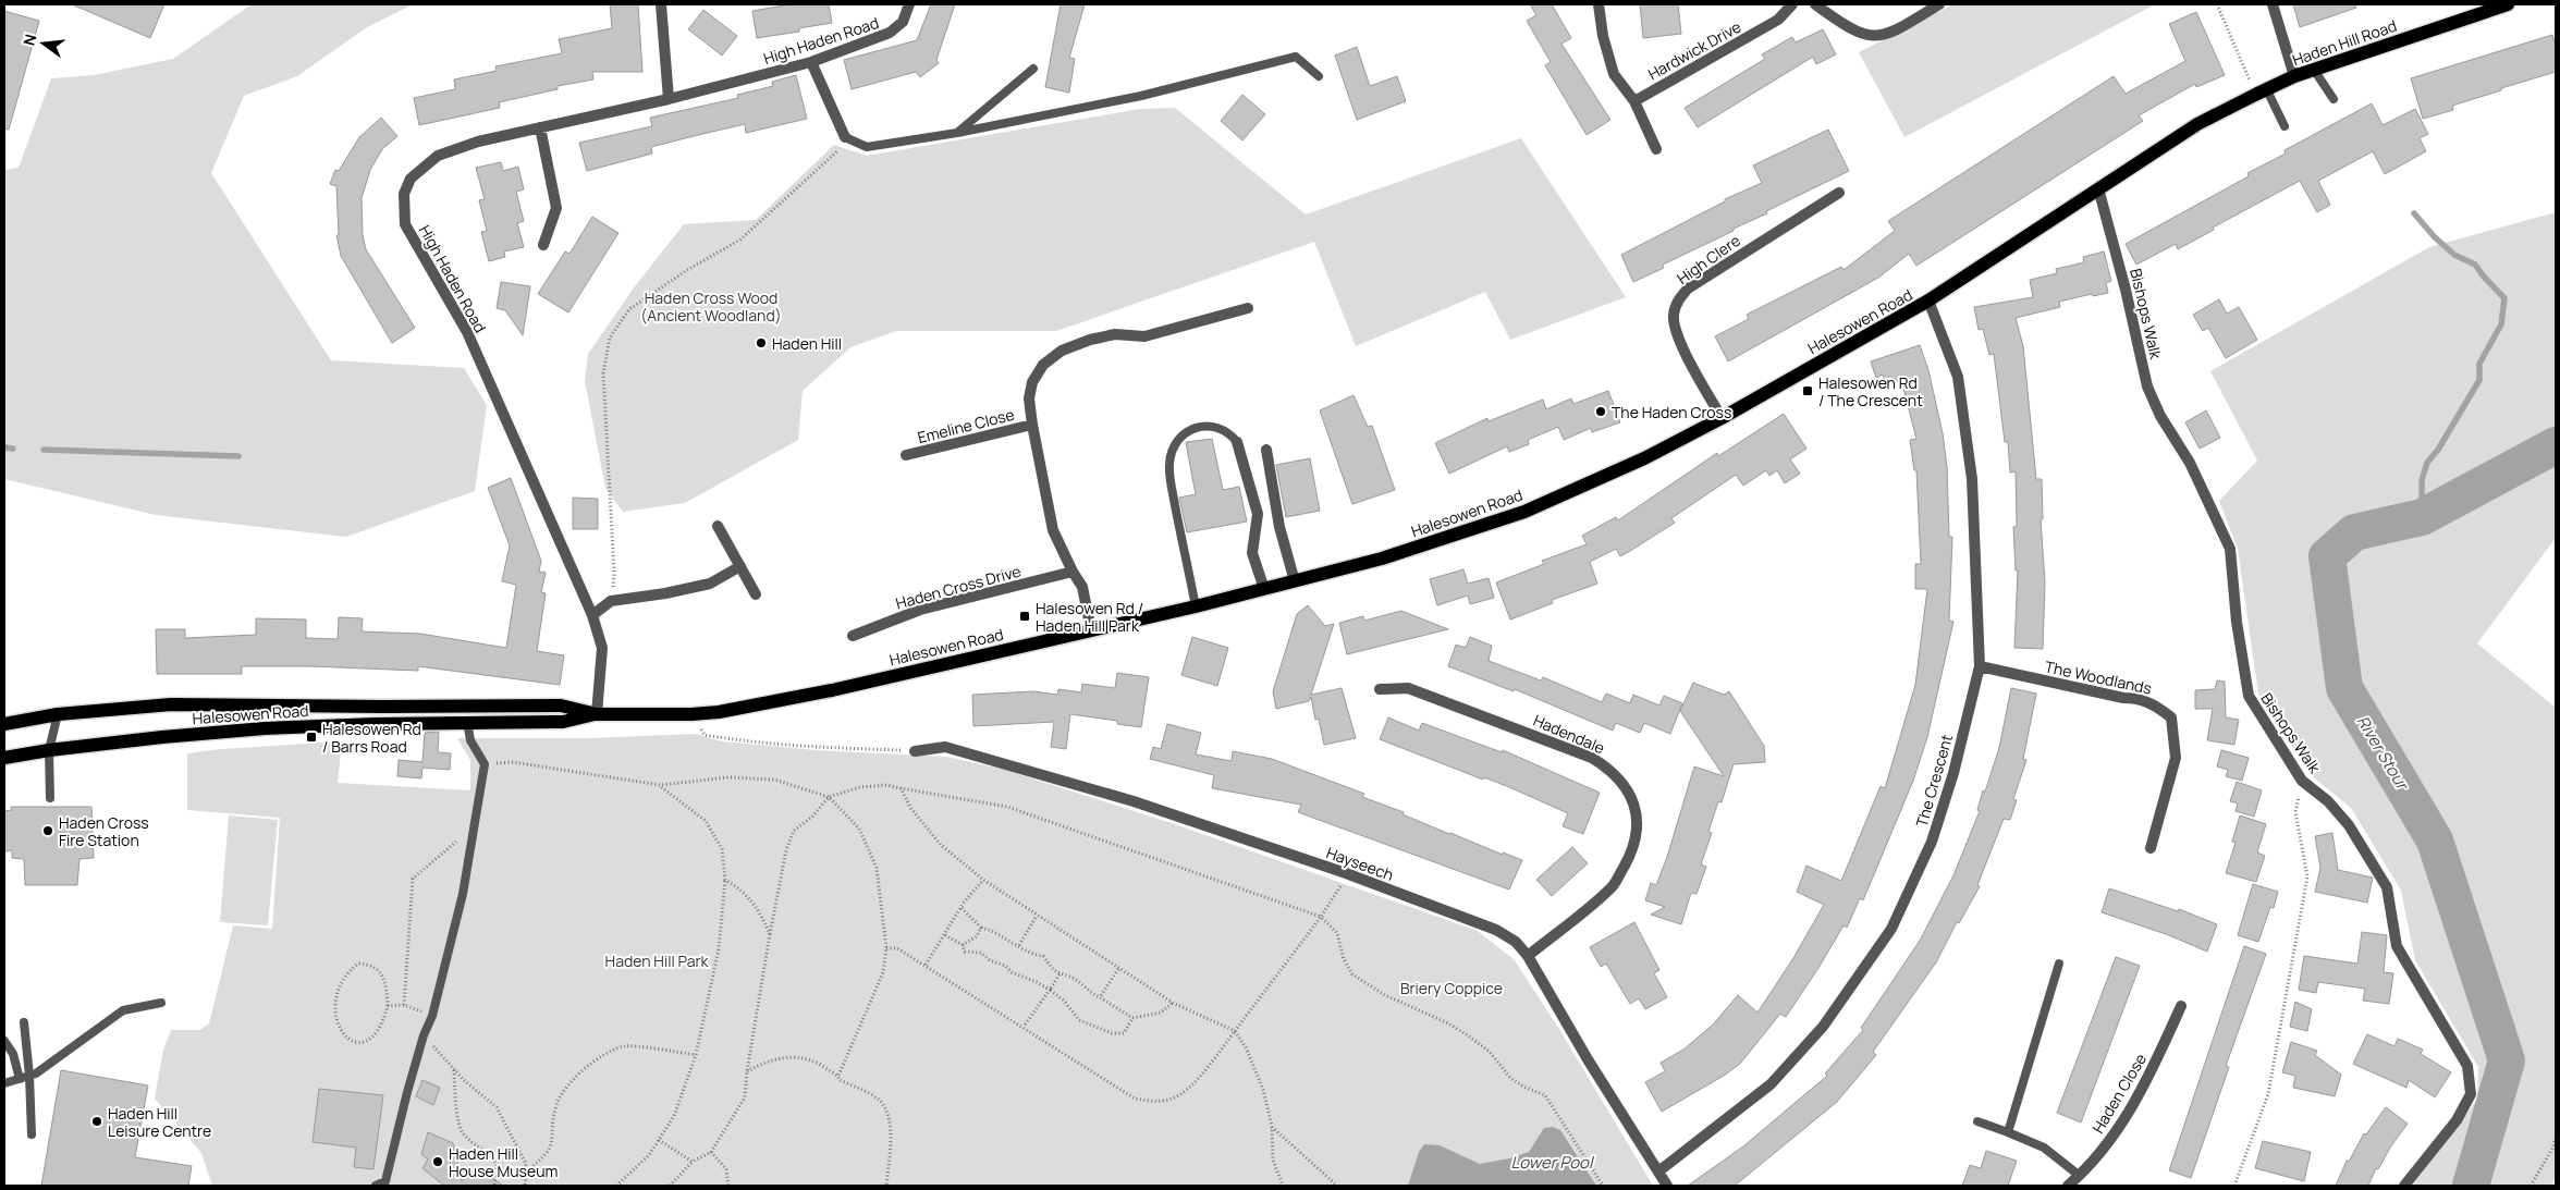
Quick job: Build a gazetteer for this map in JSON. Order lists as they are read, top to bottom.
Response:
{
  "streets": {
    "main road": ["Haden Hill Road", "Halesowen Road"],
    "street": [
      "High Haden Road",
      "Hardwick Drive",
      "High Clere",
      "Bishops Walk",
      "Emeline Close",
      "Haden Cross Drive",
      "The Woodlands",
      "Hadendale",
      "The Crescent",
      "Hayseech",
      "Haden Close"
    ]
  },
  "crossings": [
    ["High Haden Road", "Halesowen Road"],
    ["Haden Hill Road", "Halesowen Road"],
    ["High Clere", "Halesowen Road"],
    ["Bishops Walk", "Halesowen Road"],
    ["Halesowen Road", "The Crescent"],
    ["The Woodlands", "The Crescent"],
    ["Hadendale", "Hayseech"],
    ["The Crescent", "Hayseech"]
  ],
  "water": ["River Stour", "Lower Pool"],
  "parks": ["Haden Cross Wood (Ancient Woodland)", "Haden Hill Park", "Briery Coppice"],
  "places": {
    "other": [
      "Haden Hill",
      "The Haden Cross",
      "Haden Cross Fire Station",
      "Haden Hill Leisure Centre",
      "Haden Hill House Museum"
    ],
    "transit": ["Halesowen Rd / The Crescent", "Halesowen Rd / Haden Hill Park", "Halesowen Rd / Barrs Road"]
  },
  "north": "left"
}
